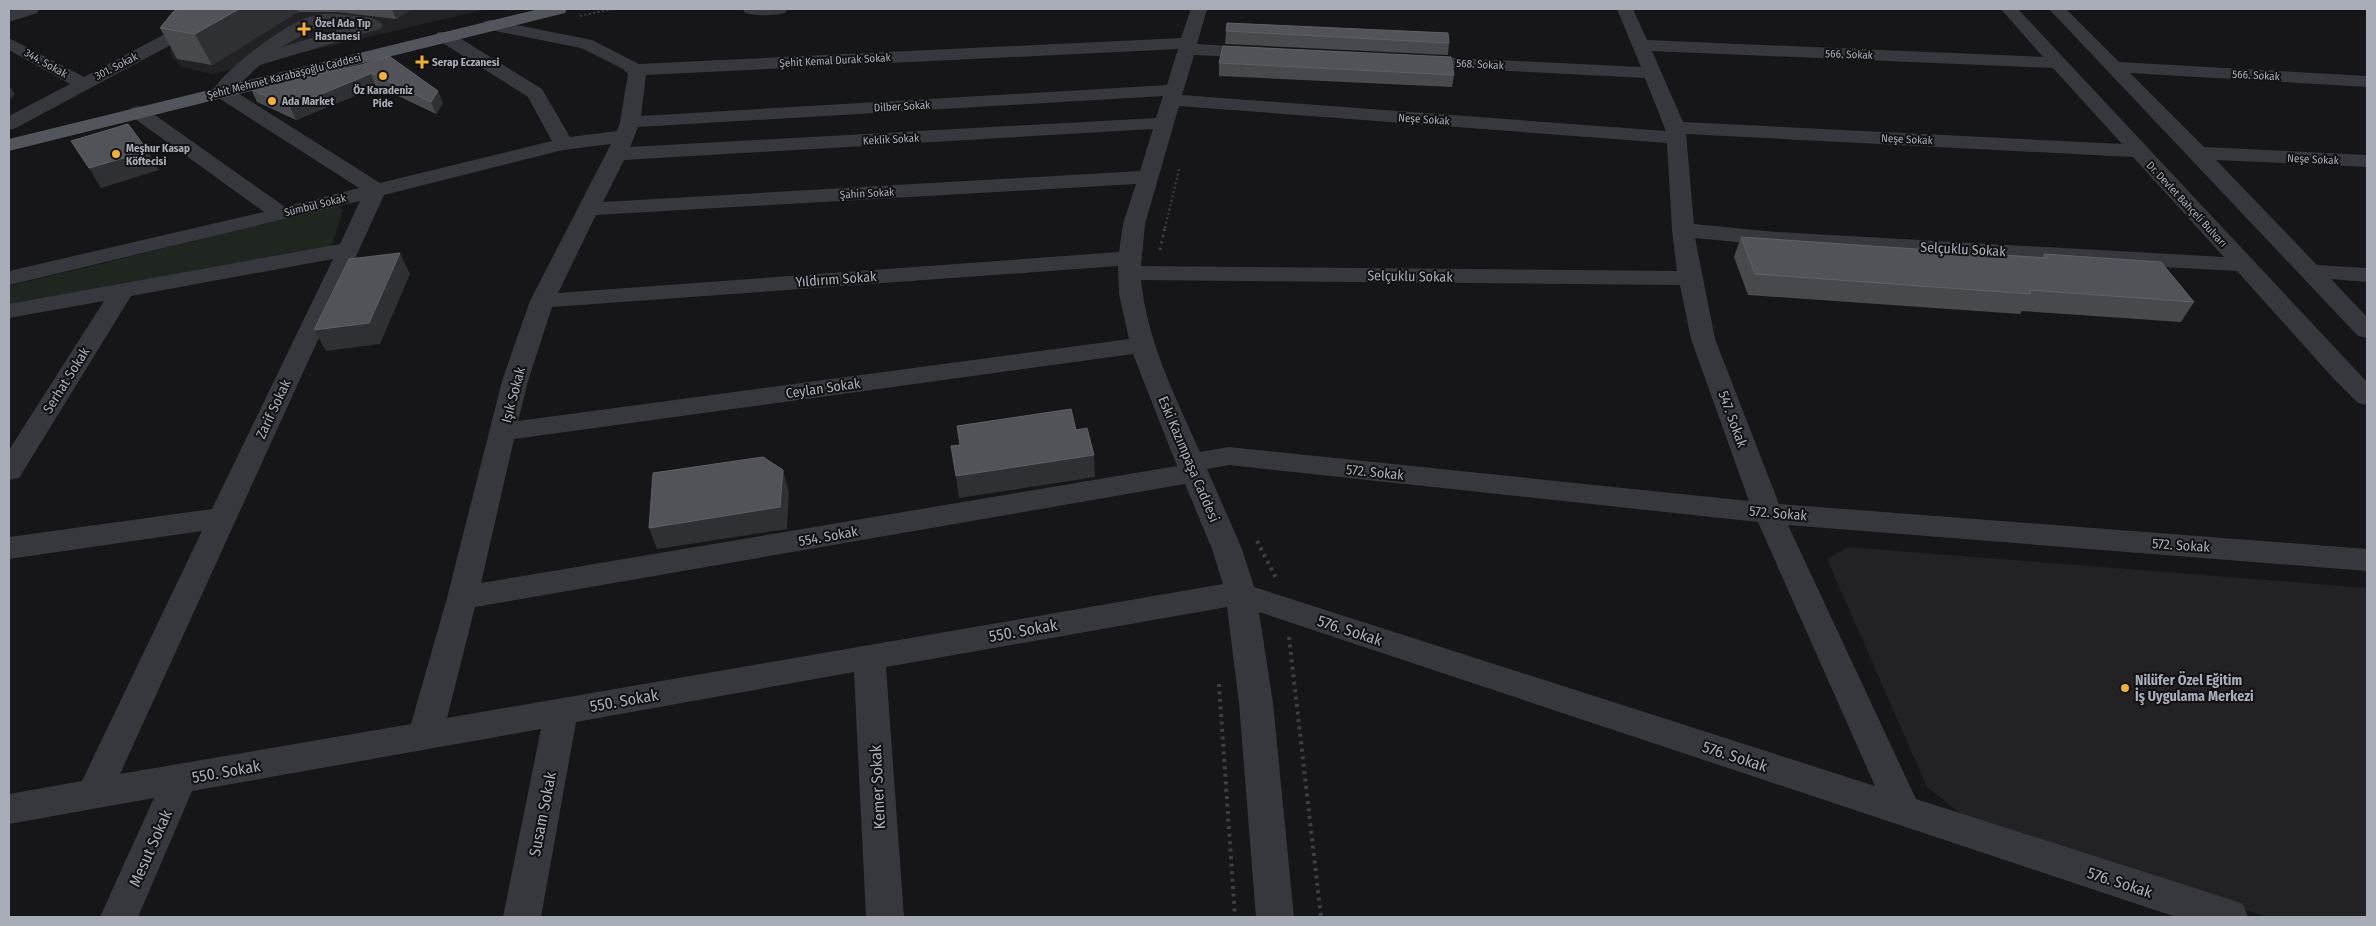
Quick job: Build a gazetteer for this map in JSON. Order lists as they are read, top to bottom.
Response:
{
  "streets": {
    "main road": ["Şehit Mehmet Karabaşoğlu Caddesi"],
    "street": [
      "566. Sokak",
      "Şehit Kemal Durak Sokak",
      "344. Sokak",
      "568. Sokak",
      "301. Sokak",
      "Dilber Sokak",
      "Neşe Sokak",
      "Keklik Sokak",
      "Şahin Sokak",
      "Dr. Devlet Bahçeli Bulvarı",
      "Sümbül Sokak",
      "Selçuklu Sokak",
      "Yıldırım Sokak",
      "Serhat Sokak",
      "Ceylan Sokak",
      "Işık Sokak",
      "Zarif Sokak",
      "547. Sokak",
      "Eski Kazımpaşa Caddesi",
      "572. Sokak",
      "554. Sokak",
      "550. Sokak",
      "576. Sokak",
      "Kemer Sokak",
      "Susam Sokak",
      "Mesut Sokak"
    ]
  },
  "crossings": [
    ["566. Sokak", "Dr. Devlet Bahçeli Bulvarı"],
    ["566. Sokak", "547. Sokak"],
    ["Şehit Kemal Durak Sokak", "Işık Sokak"],
    ["Şehit Kemal Durak Sokak", "Eski Kazımpaşa Caddesi"],
    ["344. Sokak", "301. Sokak"],
    ["568. Sokak", "547. Sokak"],
    ["Dilber Sokak", "Neşe Sokak"],
    ["Dilber Sokak", "Keklik Sokak"],
    ["Dilber Sokak", "Sümbül Sokak"],
    ["Dilber Sokak", "Işık Sokak"],
    ["Dilber Sokak", "Eski Kazımpaşa Caddesi"],
    ["Neşe Sokak", "Keklik Sokak"],
    ["Neşe Sokak", "Dr. Devlet Bahçeli Bulvarı"],
    ["Neşe Sokak", "547. Sokak"],
    ["Neşe Sokak", "Eski Kazımpaşa Caddesi"],
    ["Keklik Sokak", "Sümbül Sokak"],
    ["Keklik Sokak", "Işık Sokak"],
    ["Keklik Sokak", "Eski Kazımpaşa Caddesi"],
    ["Şahin Sokak", "Işık Sokak"],
    ["Şahin Sokak", "Eski Kazımpaşa Caddesi"],
    ["Dr. Devlet Bahçeli Bulvarı", "Selçuklu Sokak"],
    ["Sümbül Sokak", "Işık Sokak"],
    ["Sümbül Sokak", "Zarif Sokak"],
    ["Selçuklu Sokak", "Yıldırım Sokak"],
    ["Selçuklu Sokak", "547. Sokak"],
    ["Selçuklu Sokak", "Eski Kazımpaşa Caddesi"],
    ["Yıldırım Sokak", "Işık Sokak"],
    ["Yıldırım Sokak", "Eski Kazımpaşa Caddesi"],
    ["Ceylan Sokak", "Işık Sokak"],
    ["Ceylan Sokak", "Eski Kazımpaşa Caddesi"],
    ["Işık Sokak", "554. Sokak"],
    ["Işık Sokak", "550. Sokak"],
    ["Zarif Sokak", "550. Sokak"],
    ["547. Sokak", "572. Sokak"],
    ["547. Sokak", "576. Sokak"],
    ["Eski Kazımpaşa Caddesi", "572. Sokak"],
    ["Eski Kazımpaşa Caddesi", "554. Sokak"],
    ["Eski Kazımpaşa Caddesi", "550. Sokak"],
    ["Eski Kazımpaşa Caddesi", "576. Sokak"],
    ["572. Sokak", "554. Sokak"],
    ["550. Sokak", "576. Sokak"],
    ["550. Sokak", "Kemer Sokak"],
    ["550. Sokak", "Susam Sokak"],
    ["550. Sokak", "Mesut Sokak"]
  ],
  "places": {
    "health": ["Özel Ada Tıp Hastanesi", "Serap Eczanesi"],
    "other": [
      "Öz Karadeniz Pide",
      "Ada Market",
      "Meşhur Kasap Köftecisi",
      "Nilüfer Özel Eğitim İş Uygulama Merkezi"
    ]
  }
}
